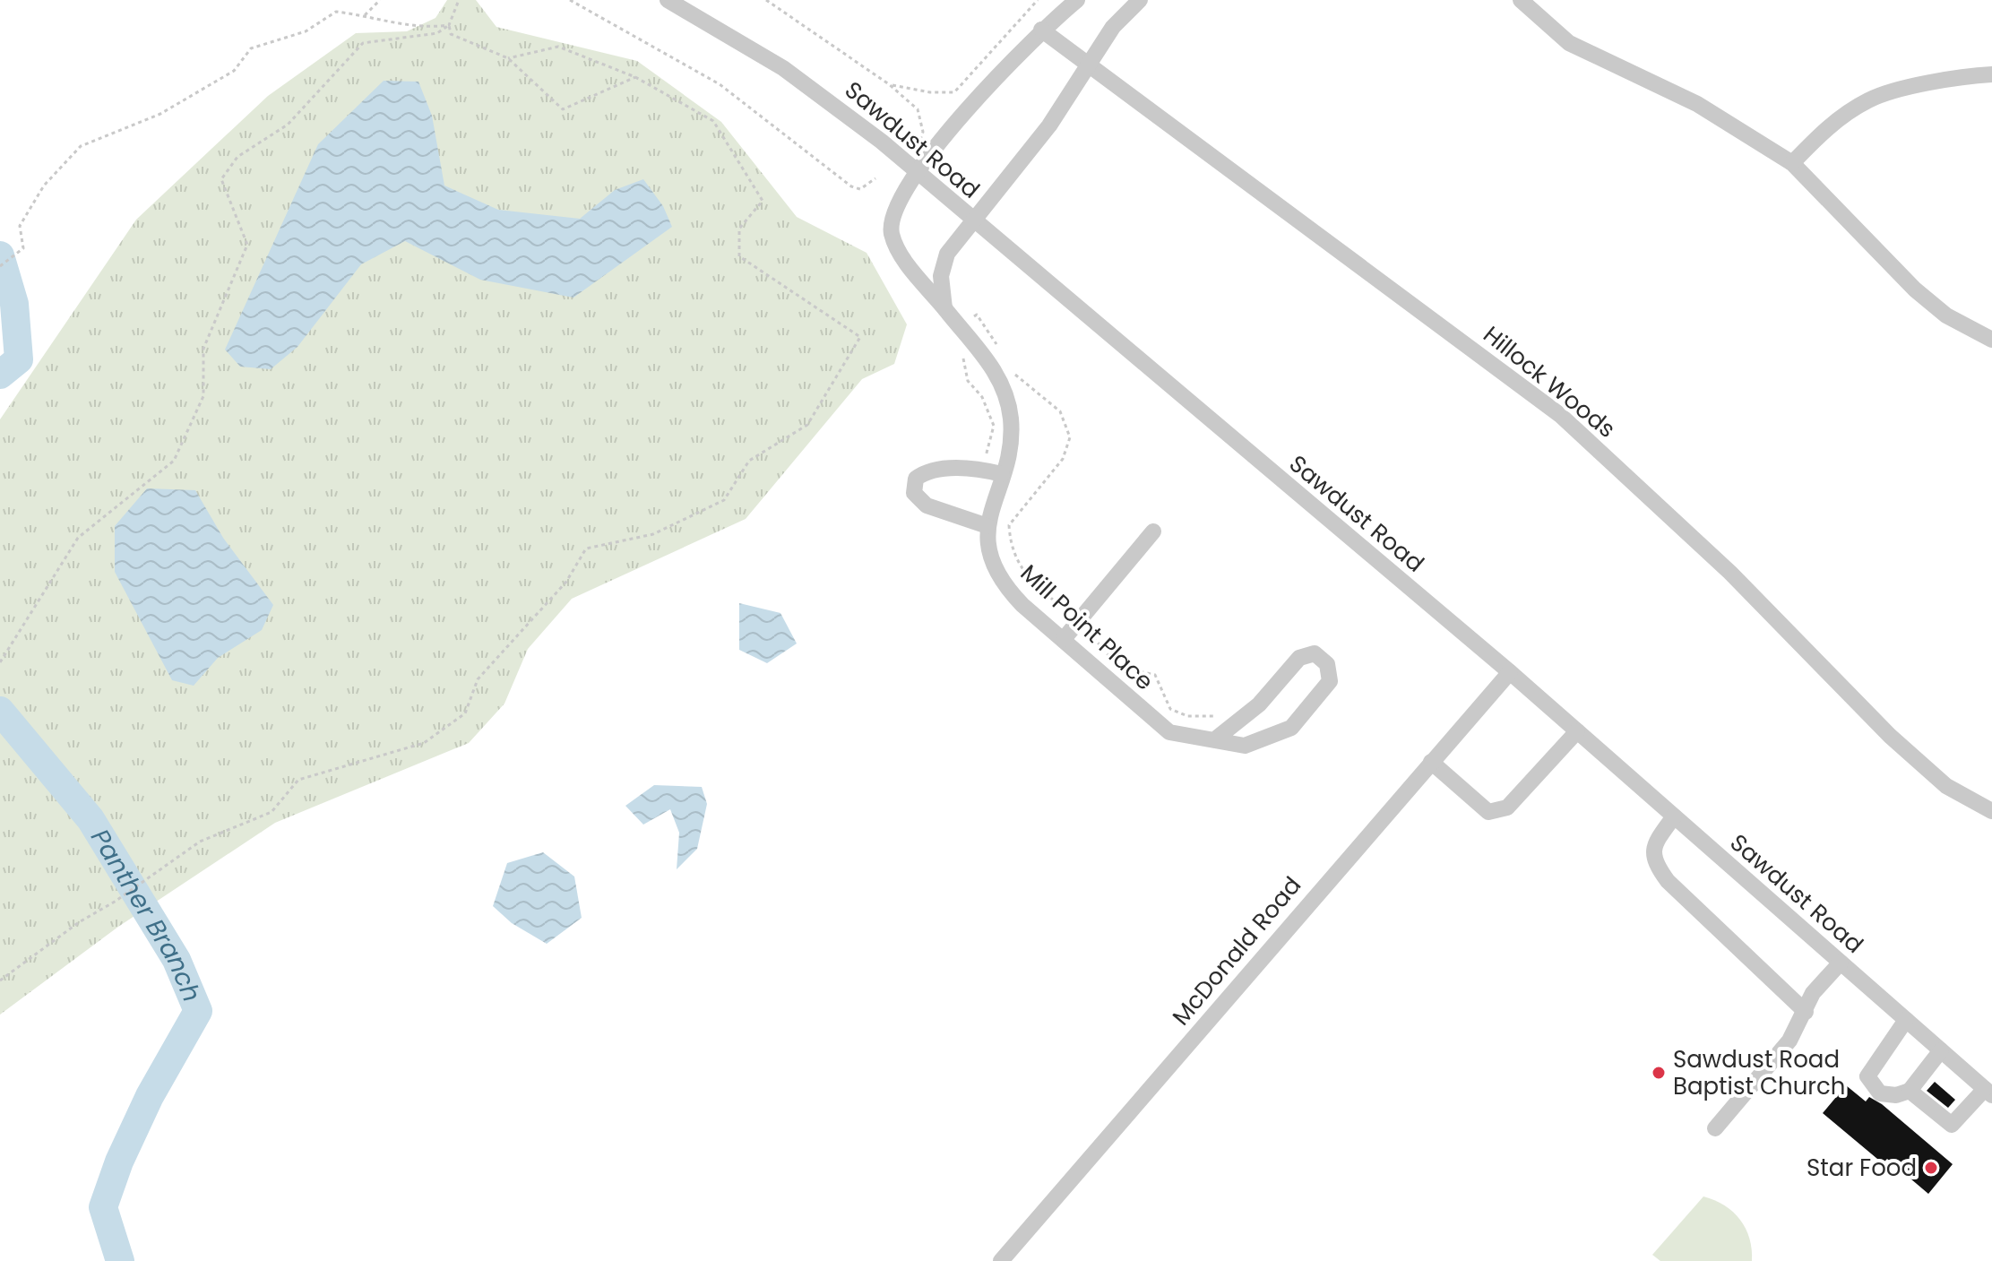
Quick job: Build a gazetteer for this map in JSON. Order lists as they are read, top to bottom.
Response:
{
  "streets": {
    "street": [
      "Sawdust Road",
      "Hillock Woods",
      "Mill Point Place",
      "McDonald Road"
    ]
  },
  "crossings": [
    ["Sawdust Road", "Mill Point Place"],
    ["Sawdust Road", "McDonald Road"],
    ["Hillock Woods", "Mill Point Place"]
  ],
  "water": ["Panther Branch"],
  "places": ["Sawdust Road Baptist Church", "Star Food"]
}
